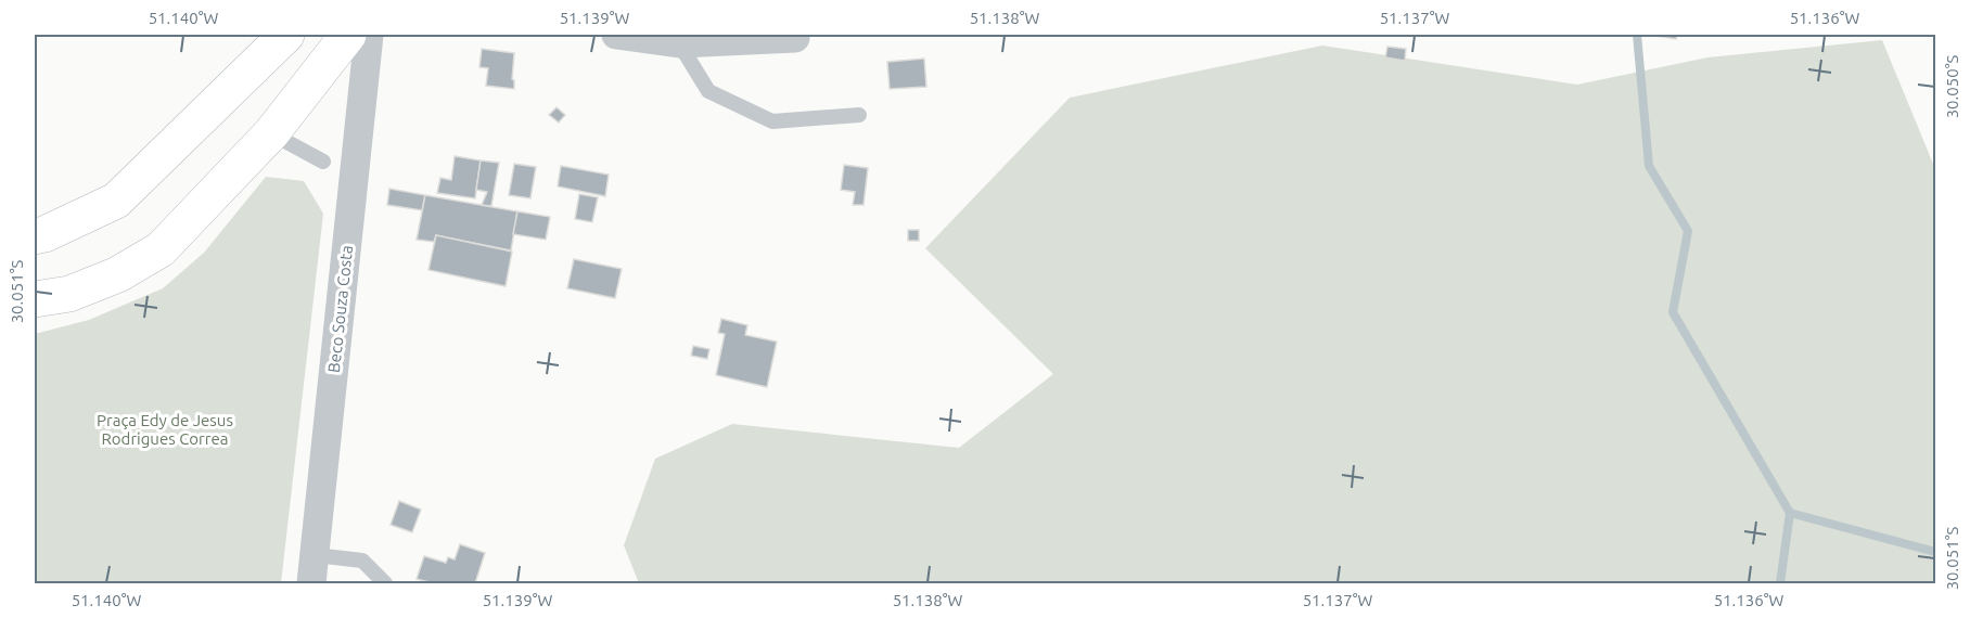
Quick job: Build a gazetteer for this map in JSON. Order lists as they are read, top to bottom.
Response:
{
  "streets": {
    "street": ["Beco Souza Costa"]
  },
  "parks": ["Praça Edy de Jesus Rodrigues Correa"],
  "coordinates": [
    "51.140°W",
    "51.139°W",
    "51.138°W",
    "51.137°W",
    "51.136°W",
    "30.050°S",
    "30.051°S"
  ]
}
